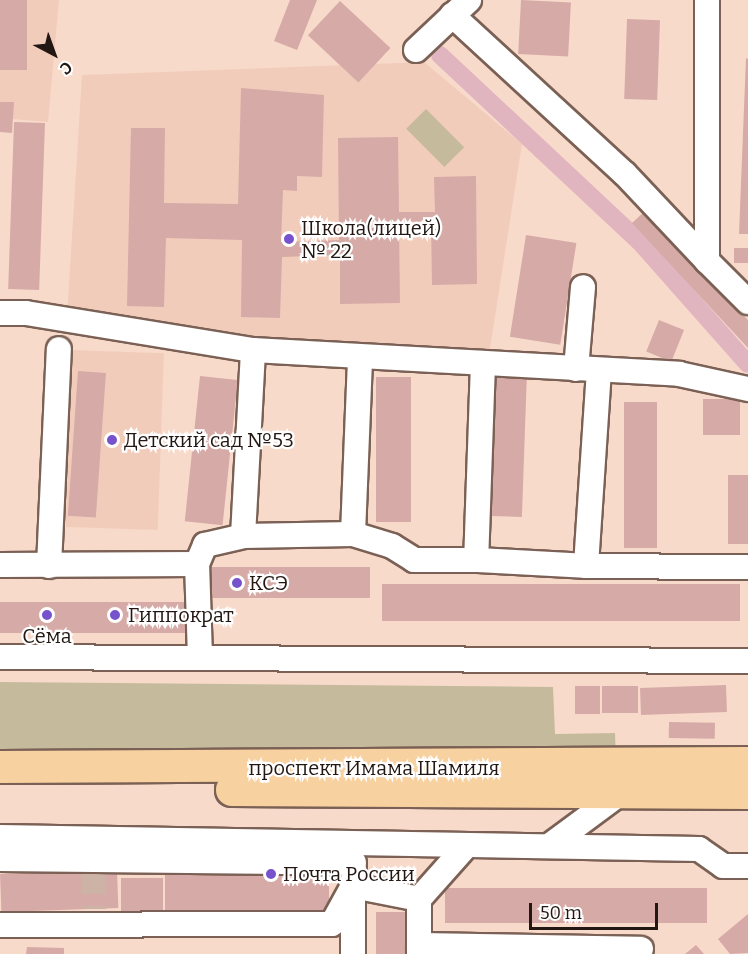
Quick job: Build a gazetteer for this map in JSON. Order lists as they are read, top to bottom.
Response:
{
  "streets": {
    "main road": ["проспект Имама Шамиля"]
  },
  "places": [
    "Школа(лицей) № 22",
    "Детский сад №53",
    "КСЭ",
    "Сёма",
    "Гиппократ",
    "Почта России"
  ],
  "scale_bar": "50 m",
  "north": "bottom right"
}
